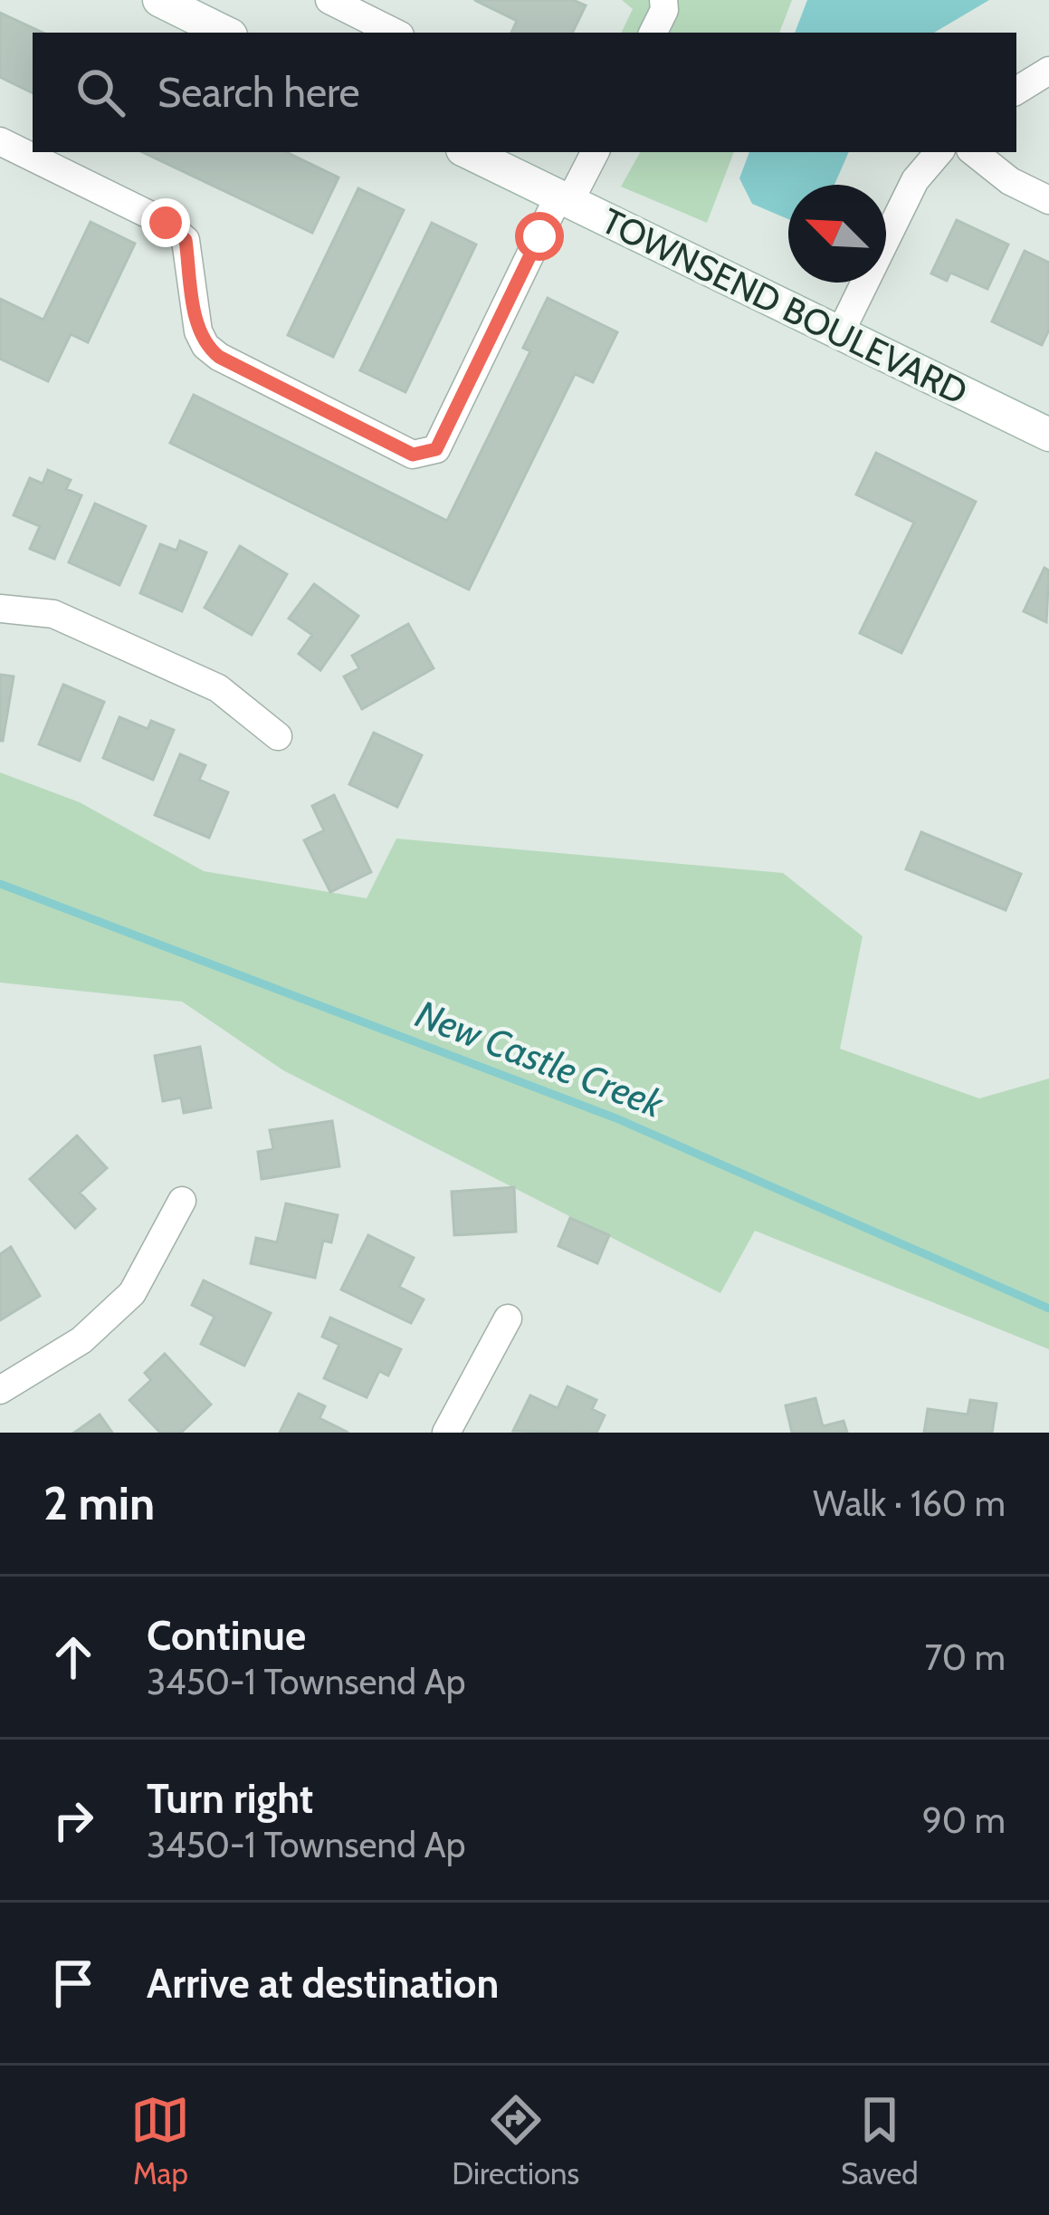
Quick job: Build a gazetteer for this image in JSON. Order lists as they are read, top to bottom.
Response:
{
  "streets": {
    "street": ["TOWNSEND BOULEVARD"]
  },
  "water": ["New Castle Creek"],
  "north": "top left",
  "page": {
    "search": "Search here",
    "heading": ["2 min", "Walk · 160 m"],
    "list": [
      ["Continue", "3450-1 Townsend Ap", "70 m"],
      ["Turn right", "3450-1 Townsend Ap", "90 m"],
      "Arrive at destination"
    ],
    "nav": ["Map", "Directions", "Saved"]
  }
}
